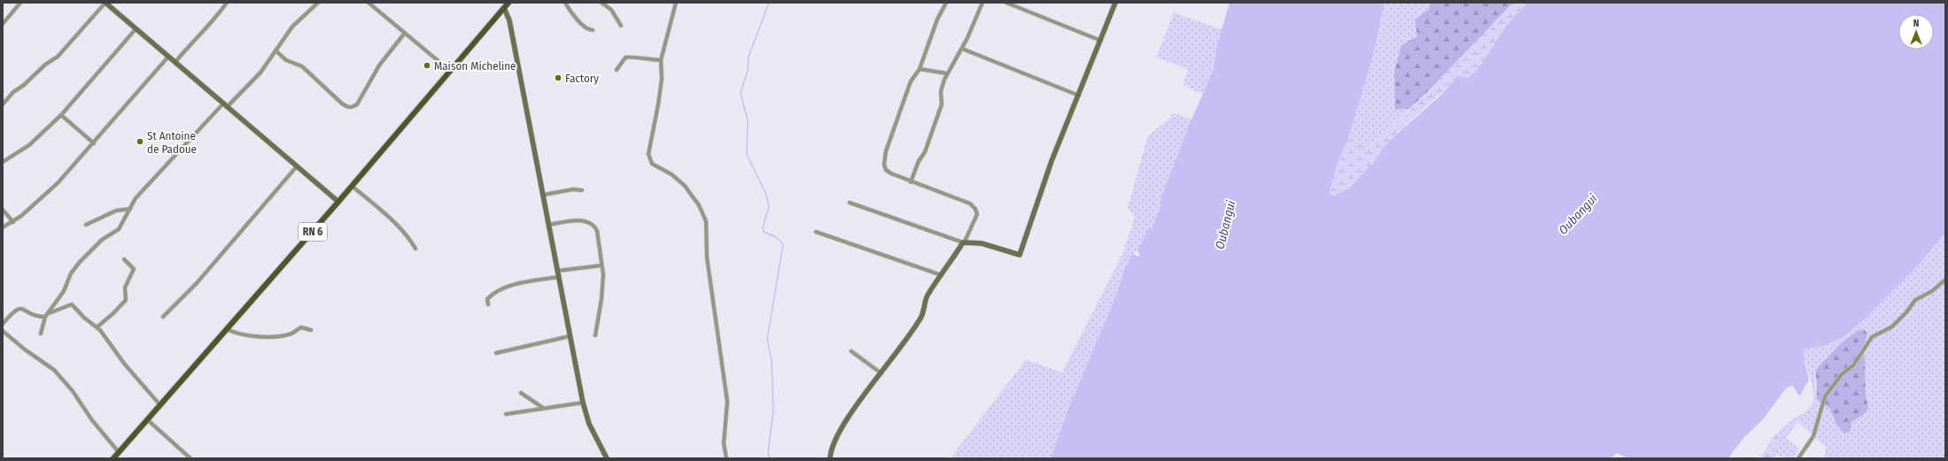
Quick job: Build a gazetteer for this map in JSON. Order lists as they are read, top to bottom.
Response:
{
  "streets": {
    "main road": ["RN 6"]
  },
  "water": ["Oubangui"],
  "places": ["Maison Micheline", "Factory", "St Antoine de Padoue"],
  "north": "top"
}
